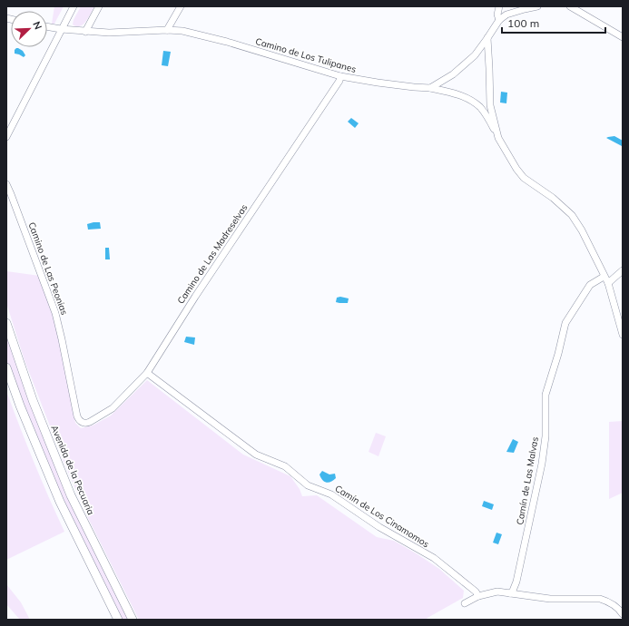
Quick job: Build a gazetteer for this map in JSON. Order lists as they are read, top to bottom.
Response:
{
  "streets": {
    "street": [
      "Camino de Los Tulipanes",
      "Camino de Las Madreselvas",
      "Camino de Las Peonias",
      "Avenida de la Pecuaria",
      "Camín de Las Malvas",
      "Camín de Los Cinamomos"
    ]
  },
  "crossings": [
    ["Camino de Los Tulipanes", "Camino de Las Madreselvas"],
    ["Camino de Las Madreselvas", "Camino de Las Peonias"],
    ["Camino de Las Madreselvas", "Camín de Los Cinamomos"]
  ],
  "scale_bar": "100 m",
  "north": "top right"
}
